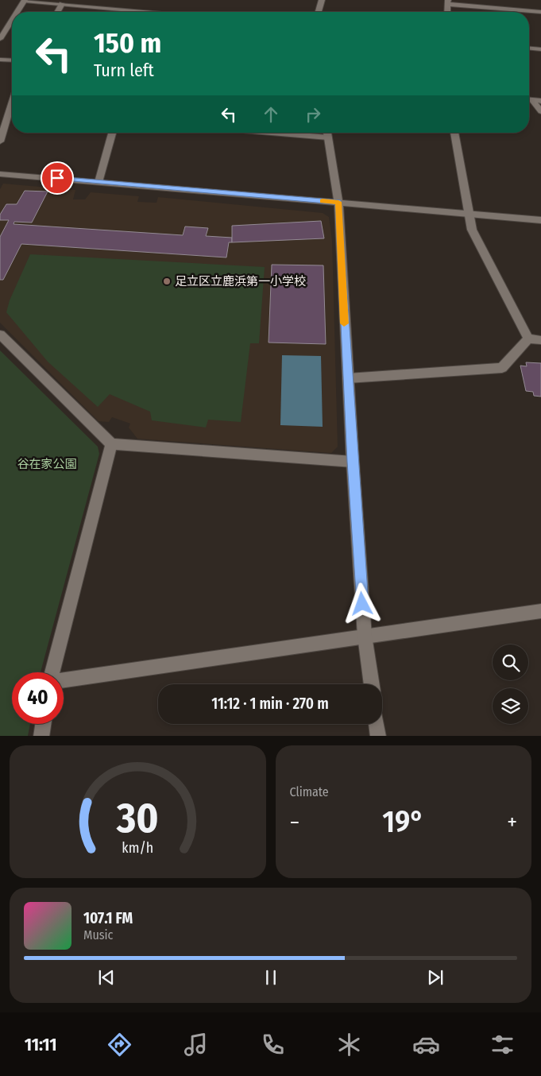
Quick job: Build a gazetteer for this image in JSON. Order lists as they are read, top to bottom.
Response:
{
  "parks": ["谷在家公園"],
  "places": ["足立区立鹿浜第一小学校"],
  "page": {
    "turn": ["150 m", "Turn left"],
    "limit": "40",
    "trip": "11:12 · 1 min · 270 m",
    "tile": "Climate",
    "heat": ["−", "19°", "+"],
    "song": ["107.1 FM", "Music"],
    "tabs": "11:11",
    "gauge": ["30", "km/h"]
  }
}
